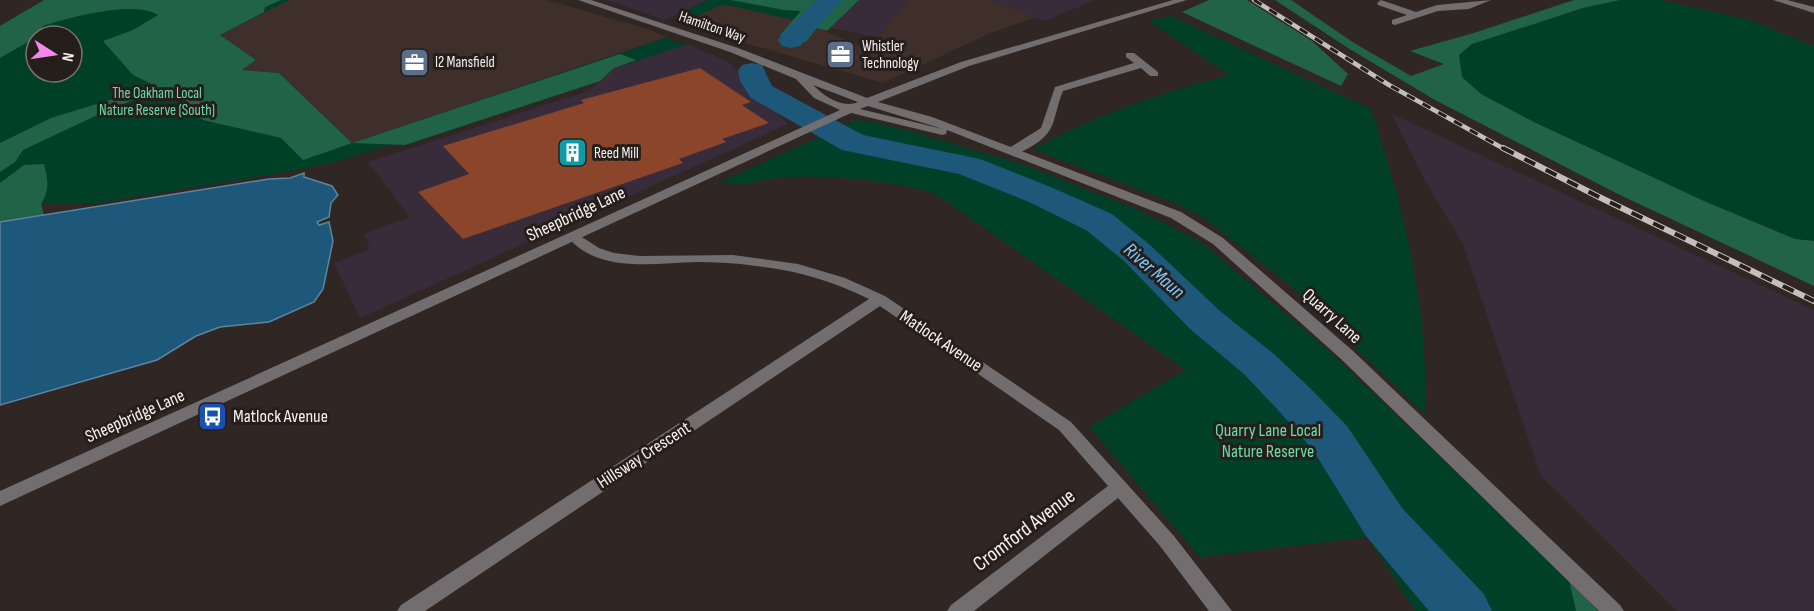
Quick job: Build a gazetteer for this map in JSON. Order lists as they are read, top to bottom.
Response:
{
  "streets": {
    "street": [
      "Hamilton Way",
      "Sheepbridge Lane",
      "Quarry Lane",
      "Matlock Avenue",
      "Hillsway Crescent",
      "Cromford Avenue"
    ]
  },
  "crossings": [
    ["Hamilton Way", "Sheepbridge Lane"],
    ["Hamilton Way", "Quarry Lane"],
    ["Sheepbridge Lane", "Quarry Lane"],
    ["Sheepbridge Lane", "Matlock Avenue"],
    ["Matlock Avenue", "Hillsway Crescent"],
    ["Matlock Avenue", "Cromford Avenue"]
  ],
  "water": ["River Maun"],
  "parks": ["The Oakham Local Nature Reserve (South)", "Quarry Lane Local Nature Reserve"],
  "places": {
    "office": ["Whistler Technology", "I2 Mansfield"],
    "building": ["Reed Mill"],
    "bus stop": ["Matlock Avenue"]
  },
  "north": "right"
}
